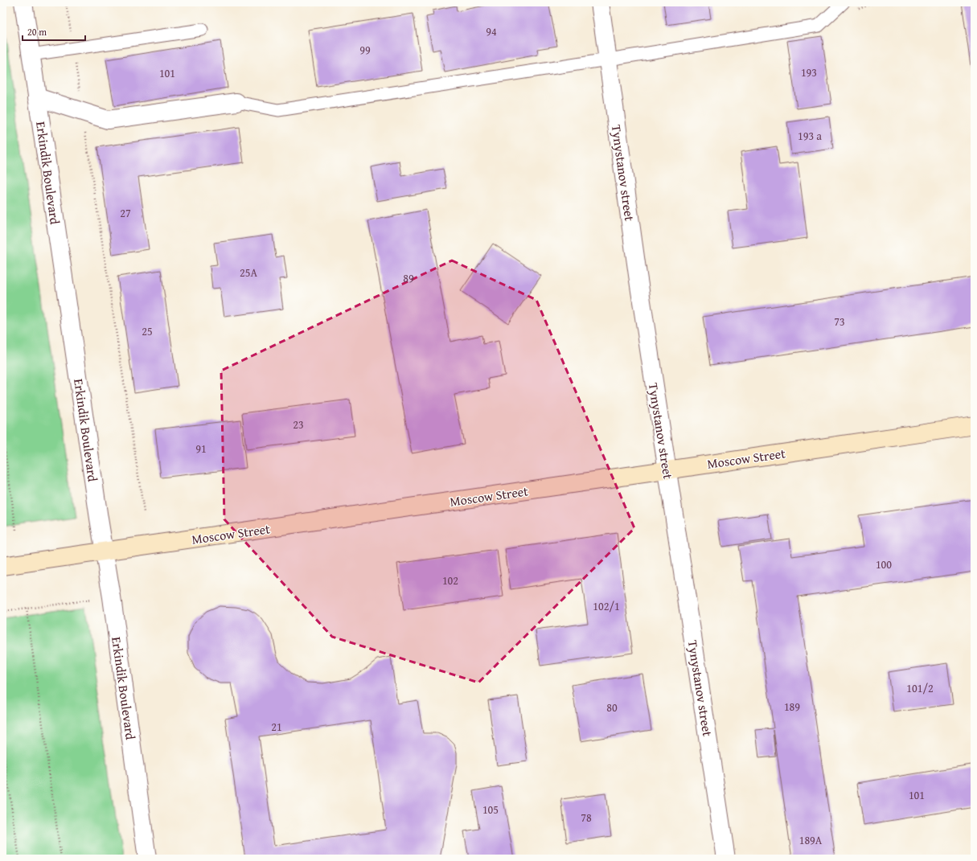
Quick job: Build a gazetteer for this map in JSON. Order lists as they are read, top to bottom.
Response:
{
  "streets": {
    "main road": ["Moscow Street"],
    "street": ["Erkindik Boulevard", "Tynystanov street"]
  },
  "crossings": [
    ["Erkindik Boulevard", "Moscow Street"],
    ["Tynystanov street", "Moscow Street"]
  ],
  "house_numbers": [
    "94",
    "99",
    "193",
    "101",
    "193 а",
    "27",
    "25А",
    "89",
    "73",
    "25",
    "23",
    "91",
    "100",
    "102",
    "102/1",
    "101/2",
    "189",
    "80",
    "21",
    "101",
    "105",
    "78",
    "189А"
  ],
  "scale_bar": "20 m"
}
